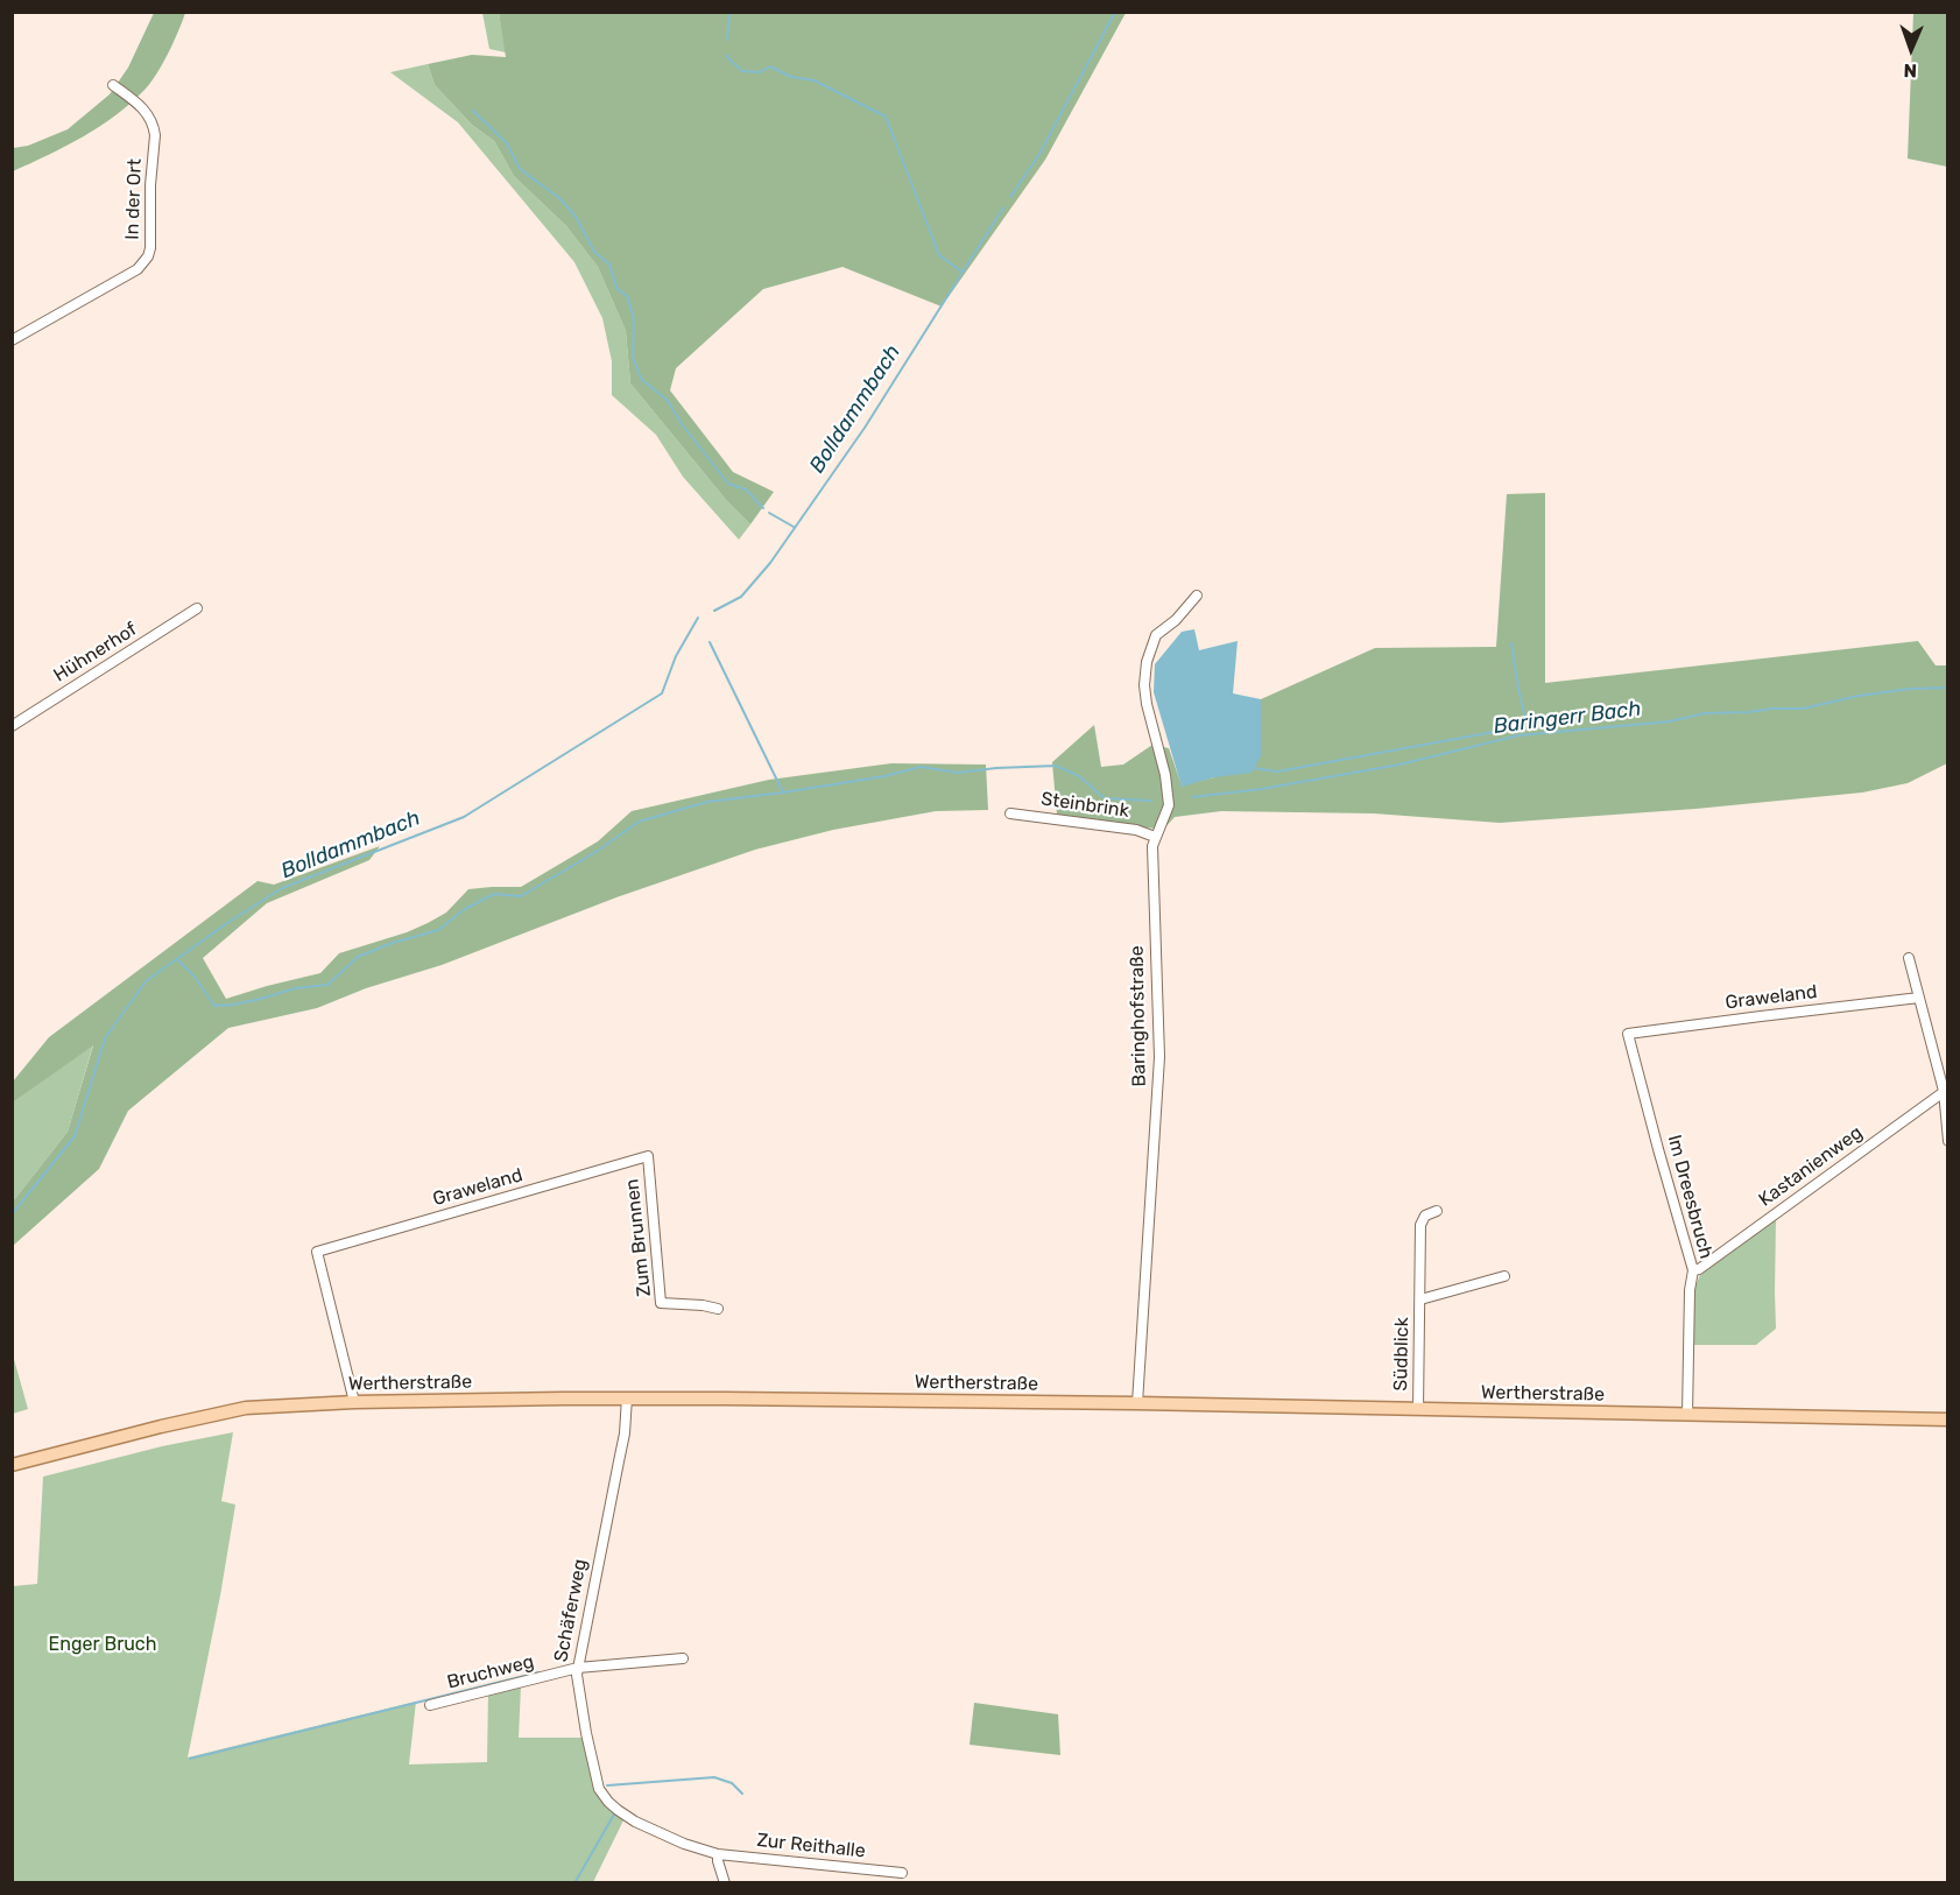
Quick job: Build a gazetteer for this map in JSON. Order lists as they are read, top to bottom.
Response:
{
  "streets": {
    "main road": ["Wertherstraße"],
    "street": [
      "In der Ort",
      "Hühnerhof",
      "Steinbrink",
      "Graweland",
      "Baringhofstraße",
      "Kastanienweg",
      "Im Dreesbruch",
      "Zum Brunnen",
      "Südblick",
      "Schäferweg",
      "Bruchweg",
      "Zur Reithalle"
    ]
  },
  "crossings": [
    ["Steinbrink", "Baringhofstraße"],
    ["Graweland", "Im Dreesbruch"],
    ["Graweland", "Zum Brunnen"],
    ["Graweland", "Wertherstraße"],
    ["Baringhofstraße", "Wertherstraße"],
    ["Kastanienweg", "Im Dreesbruch"],
    ["Im Dreesbruch", "Wertherstraße"],
    ["Südblick", "Wertherstraße"],
    ["Wertherstraße", "Schäferweg"],
    ["Schäferweg", "Bruchweg"],
    ["Schäferweg", "Zur Reithalle"]
  ],
  "water": ["Bolldammbach", "Baringerr Bach"],
  "parks": ["Enger Bruch"],
  "north": "bottom"
}
